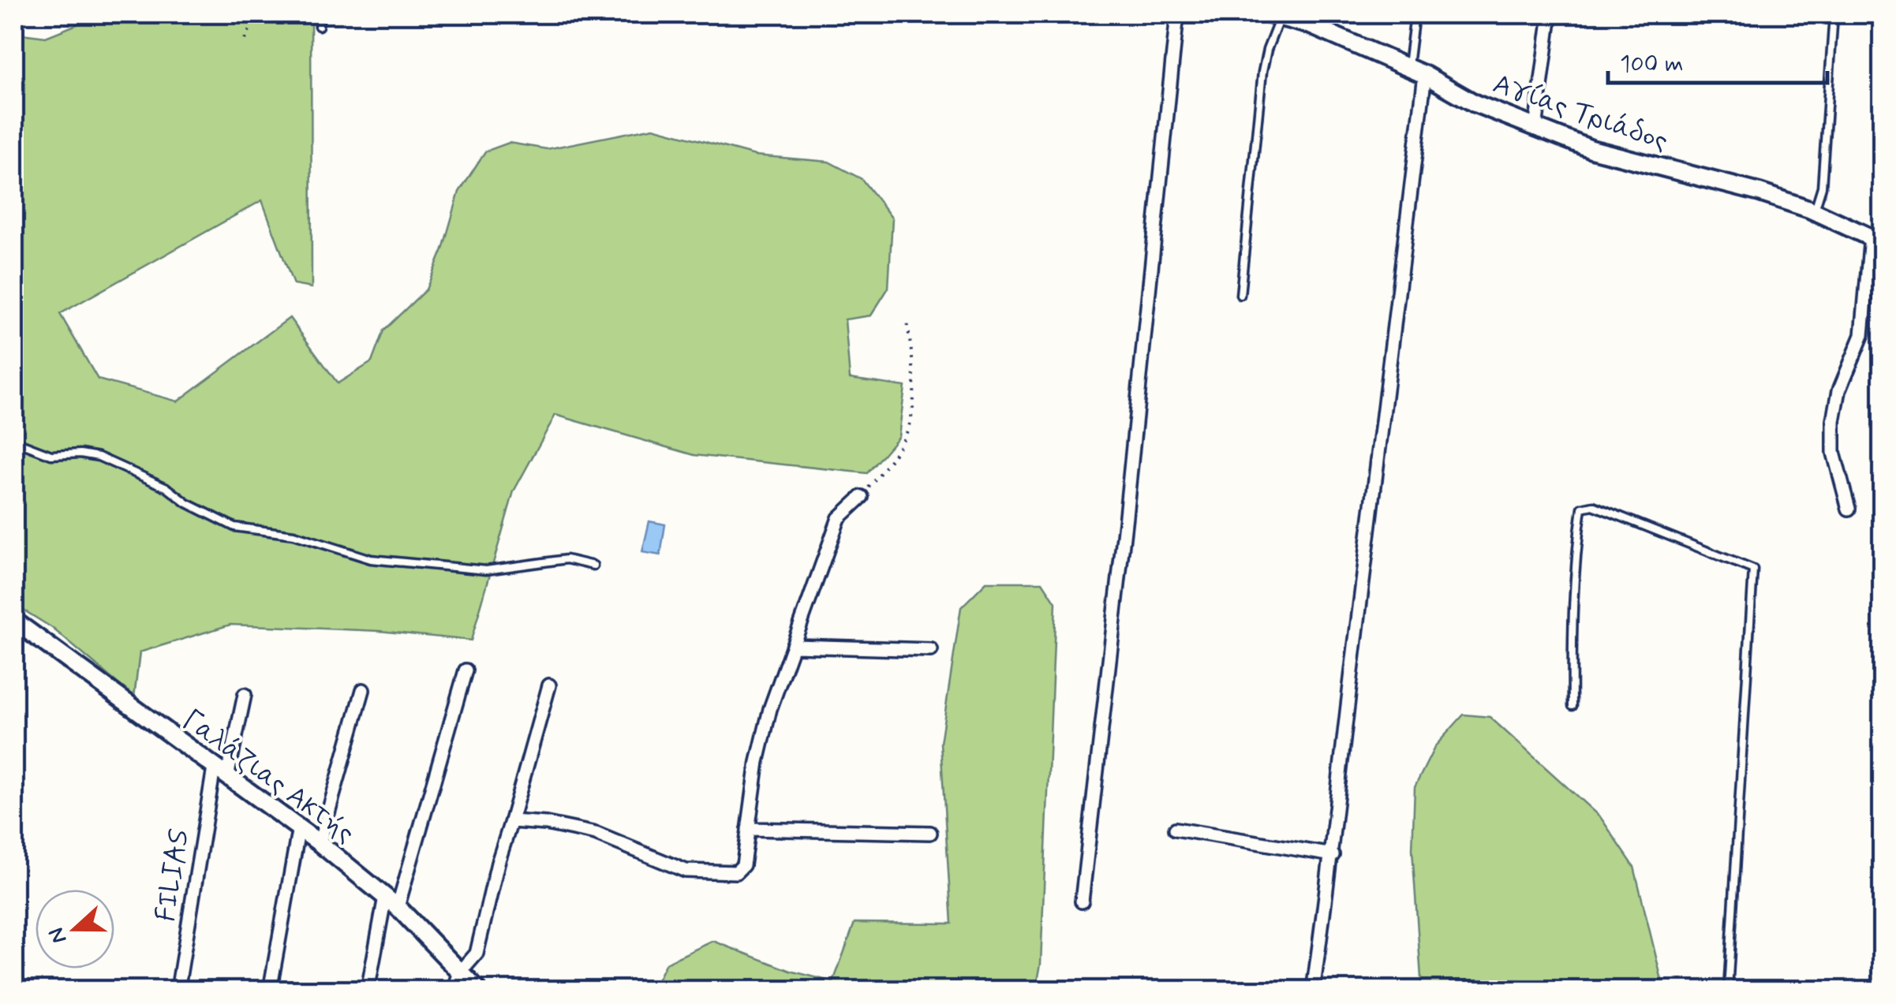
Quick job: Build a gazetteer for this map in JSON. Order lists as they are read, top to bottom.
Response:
{
  "streets": {
    "street": ["Αγίας Τριάδος", "Γαλάζιας Ακτής", "FILIAS"]
  },
  "crossings": [
    ["Γαλάζιας Ακτής", "FILIAS"]
  ],
  "scale_bar": "100 m",
  "north": "left"
}
